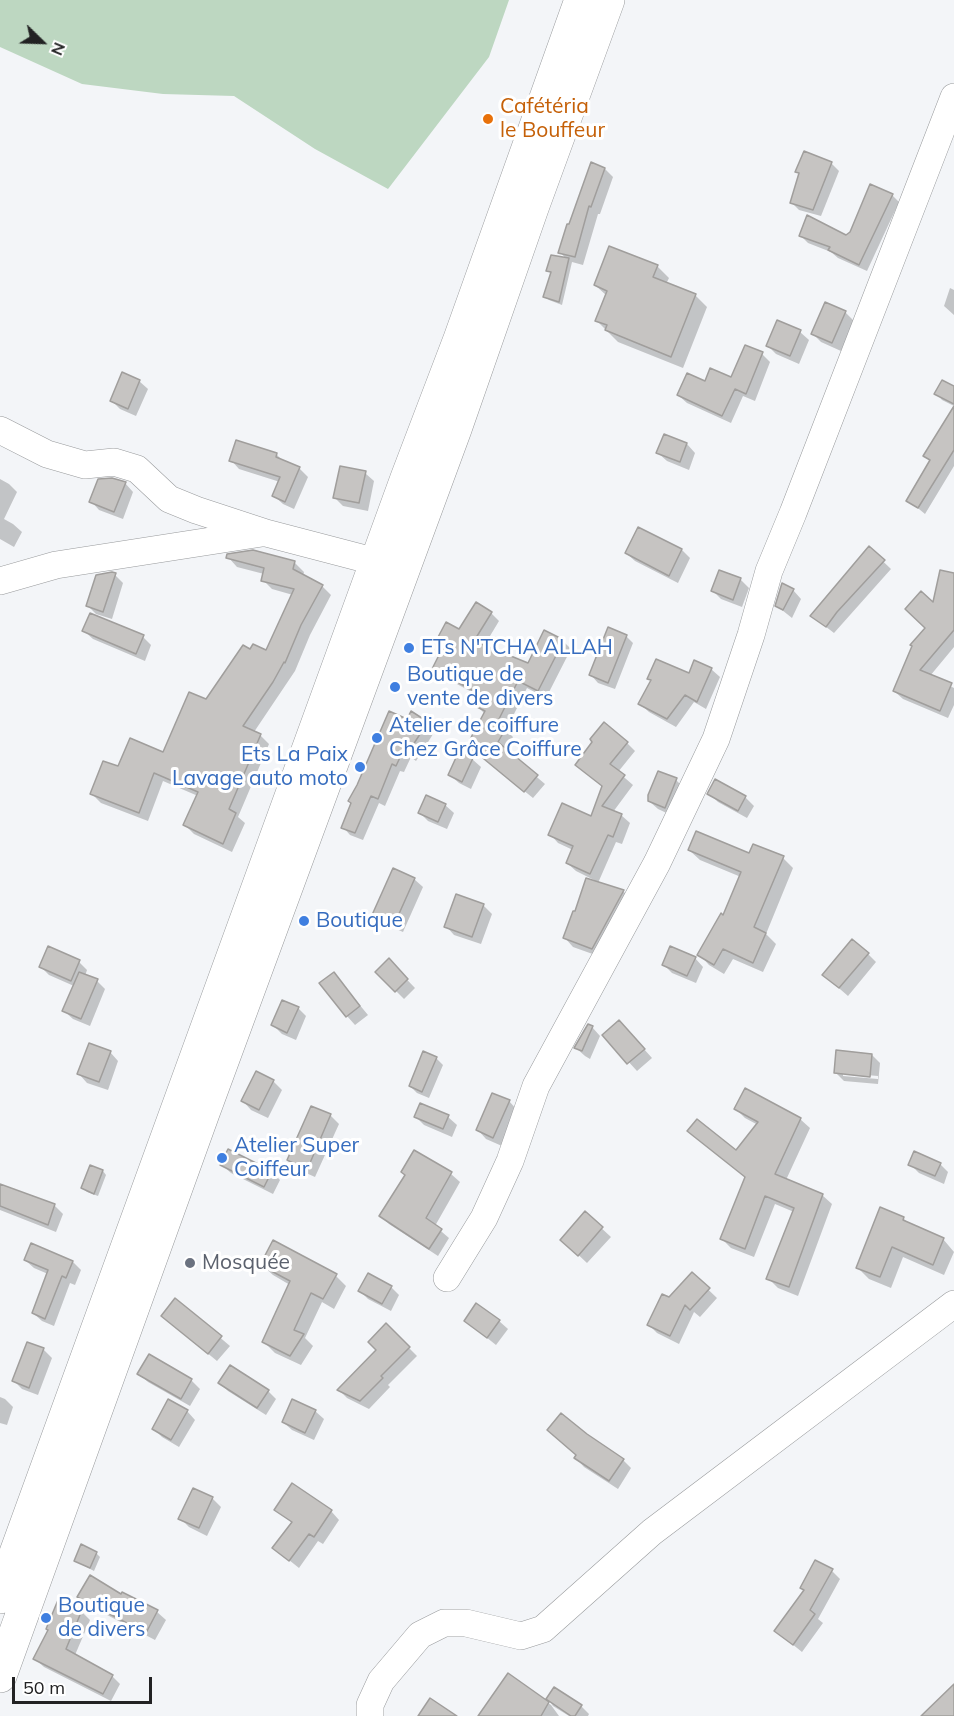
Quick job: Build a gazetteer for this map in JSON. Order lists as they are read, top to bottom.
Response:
{
  "places": [
    "Cafétéria le Bouffeur",
    "ETs N'TCHA ALLAH",
    "Boutique de vente de divers",
    "Atelier de coiffure Chez Grâce Coiffure",
    "Ets La Paix Lavage auto moto",
    "Boutique",
    "Atelier Super Coiffeur",
    "Mosquée",
    "Boutique de divers"
  ],
  "scale_bar": "50 m",
  "north": "bottom right"
}
